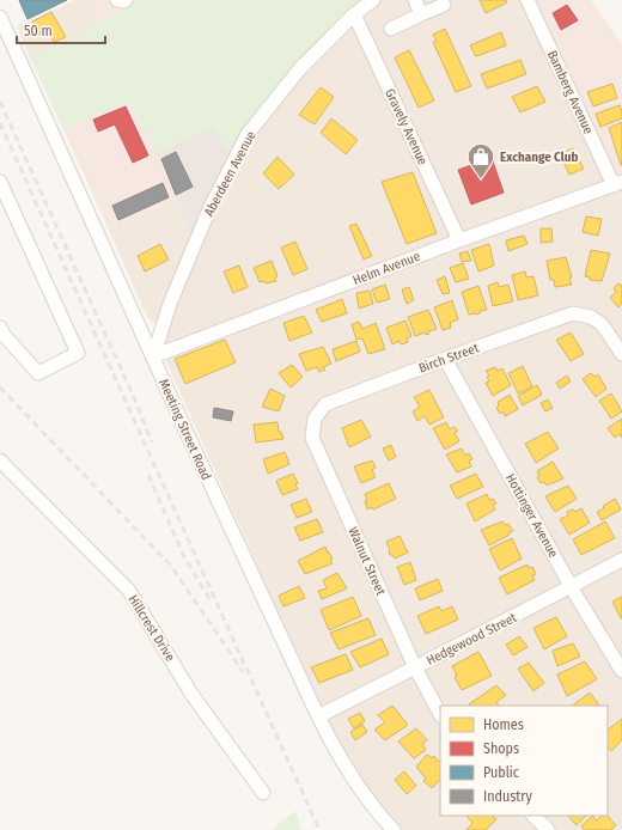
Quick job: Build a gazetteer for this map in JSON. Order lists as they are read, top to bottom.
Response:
{
  "streets": {
    "street": [
      "Bamberg Avenue",
      "Gravely Avenue",
      "Aberdeen Avenue",
      "Helm Avenue",
      "Birch Street",
      "Meeting Street Road",
      "Hottinger Avenue",
      "Walnut Street",
      "Hillcrest Drive",
      "Hedgewood Street"
    ]
  },
  "crossings": [
    ["Bamberg Avenue", "Helm Avenue"],
    ["Gravely Avenue", "Aberdeen Avenue"],
    ["Gravely Avenue", "Helm Avenue"],
    ["Aberdeen Avenue", "Helm Avenue"],
    ["Aberdeen Avenue", "Meeting Street Road"],
    ["Helm Avenue", "Meeting Street Road"],
    ["Birch Street", "Hottinger Avenue"],
    ["Birch Street", "Walnut Street"],
    ["Meeting Street Road", "Hedgewood Street"],
    ["Hottinger Avenue", "Hedgewood Street"],
    ["Walnut Street", "Hedgewood Street"]
  ],
  "places": {
    "shop": ["Exchange Club"]
  },
  "legend": [
    "Homes",
    "Shops",
    "Public",
    "Industry"
  ],
  "scale_bar": "50 m"
}
